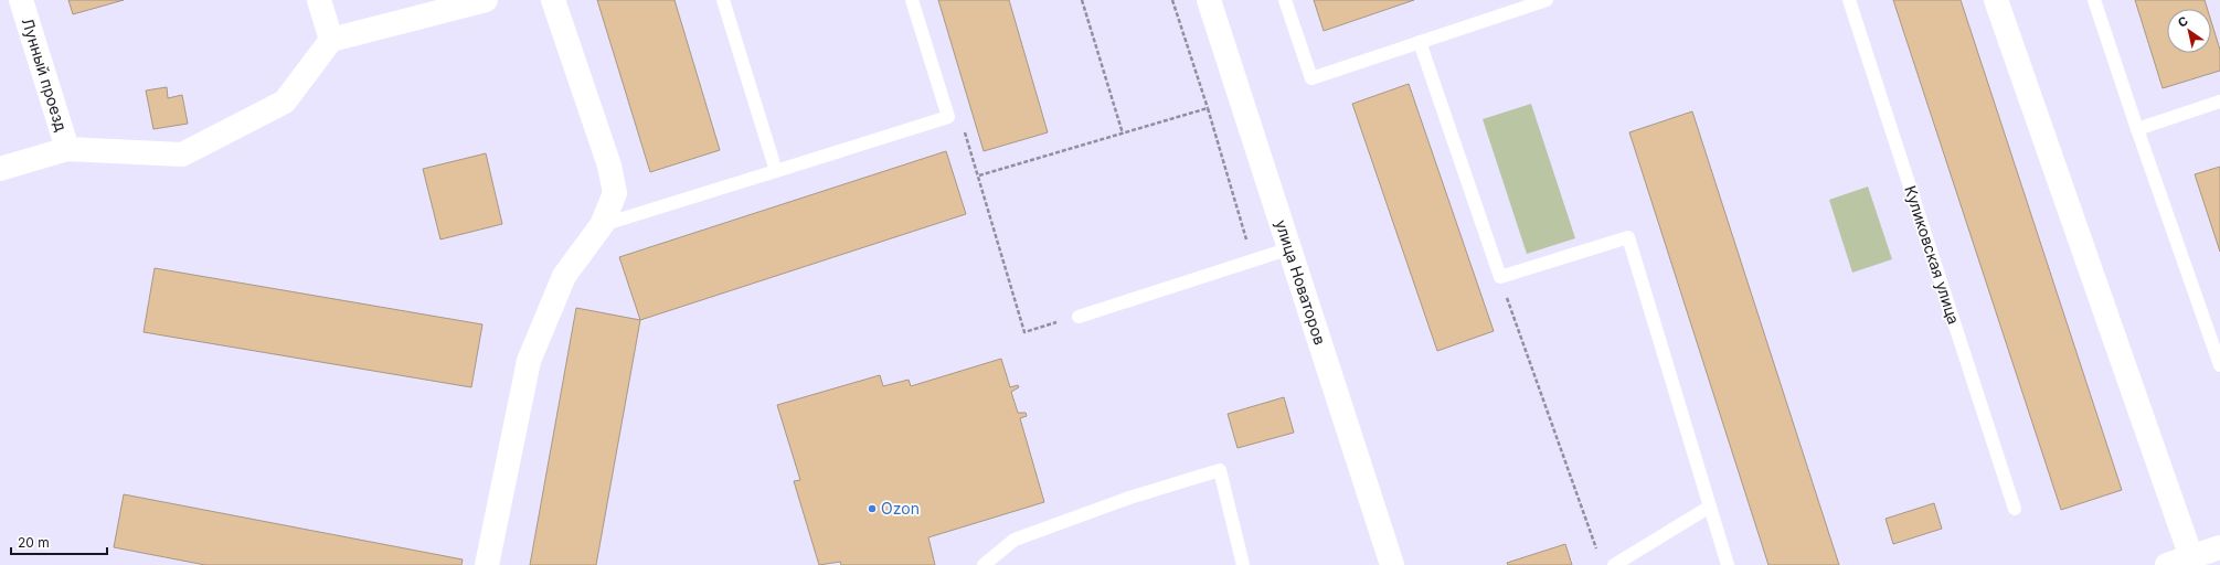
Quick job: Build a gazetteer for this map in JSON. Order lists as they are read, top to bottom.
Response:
{
  "streets": {
    "street": ["Лунный проезд", "улица Новаторов"],
    "lane": ["Куликовская улица"]
  },
  "places": ["Ozon"],
  "scale_bar": "20 m",
  "north": "top left"
}
